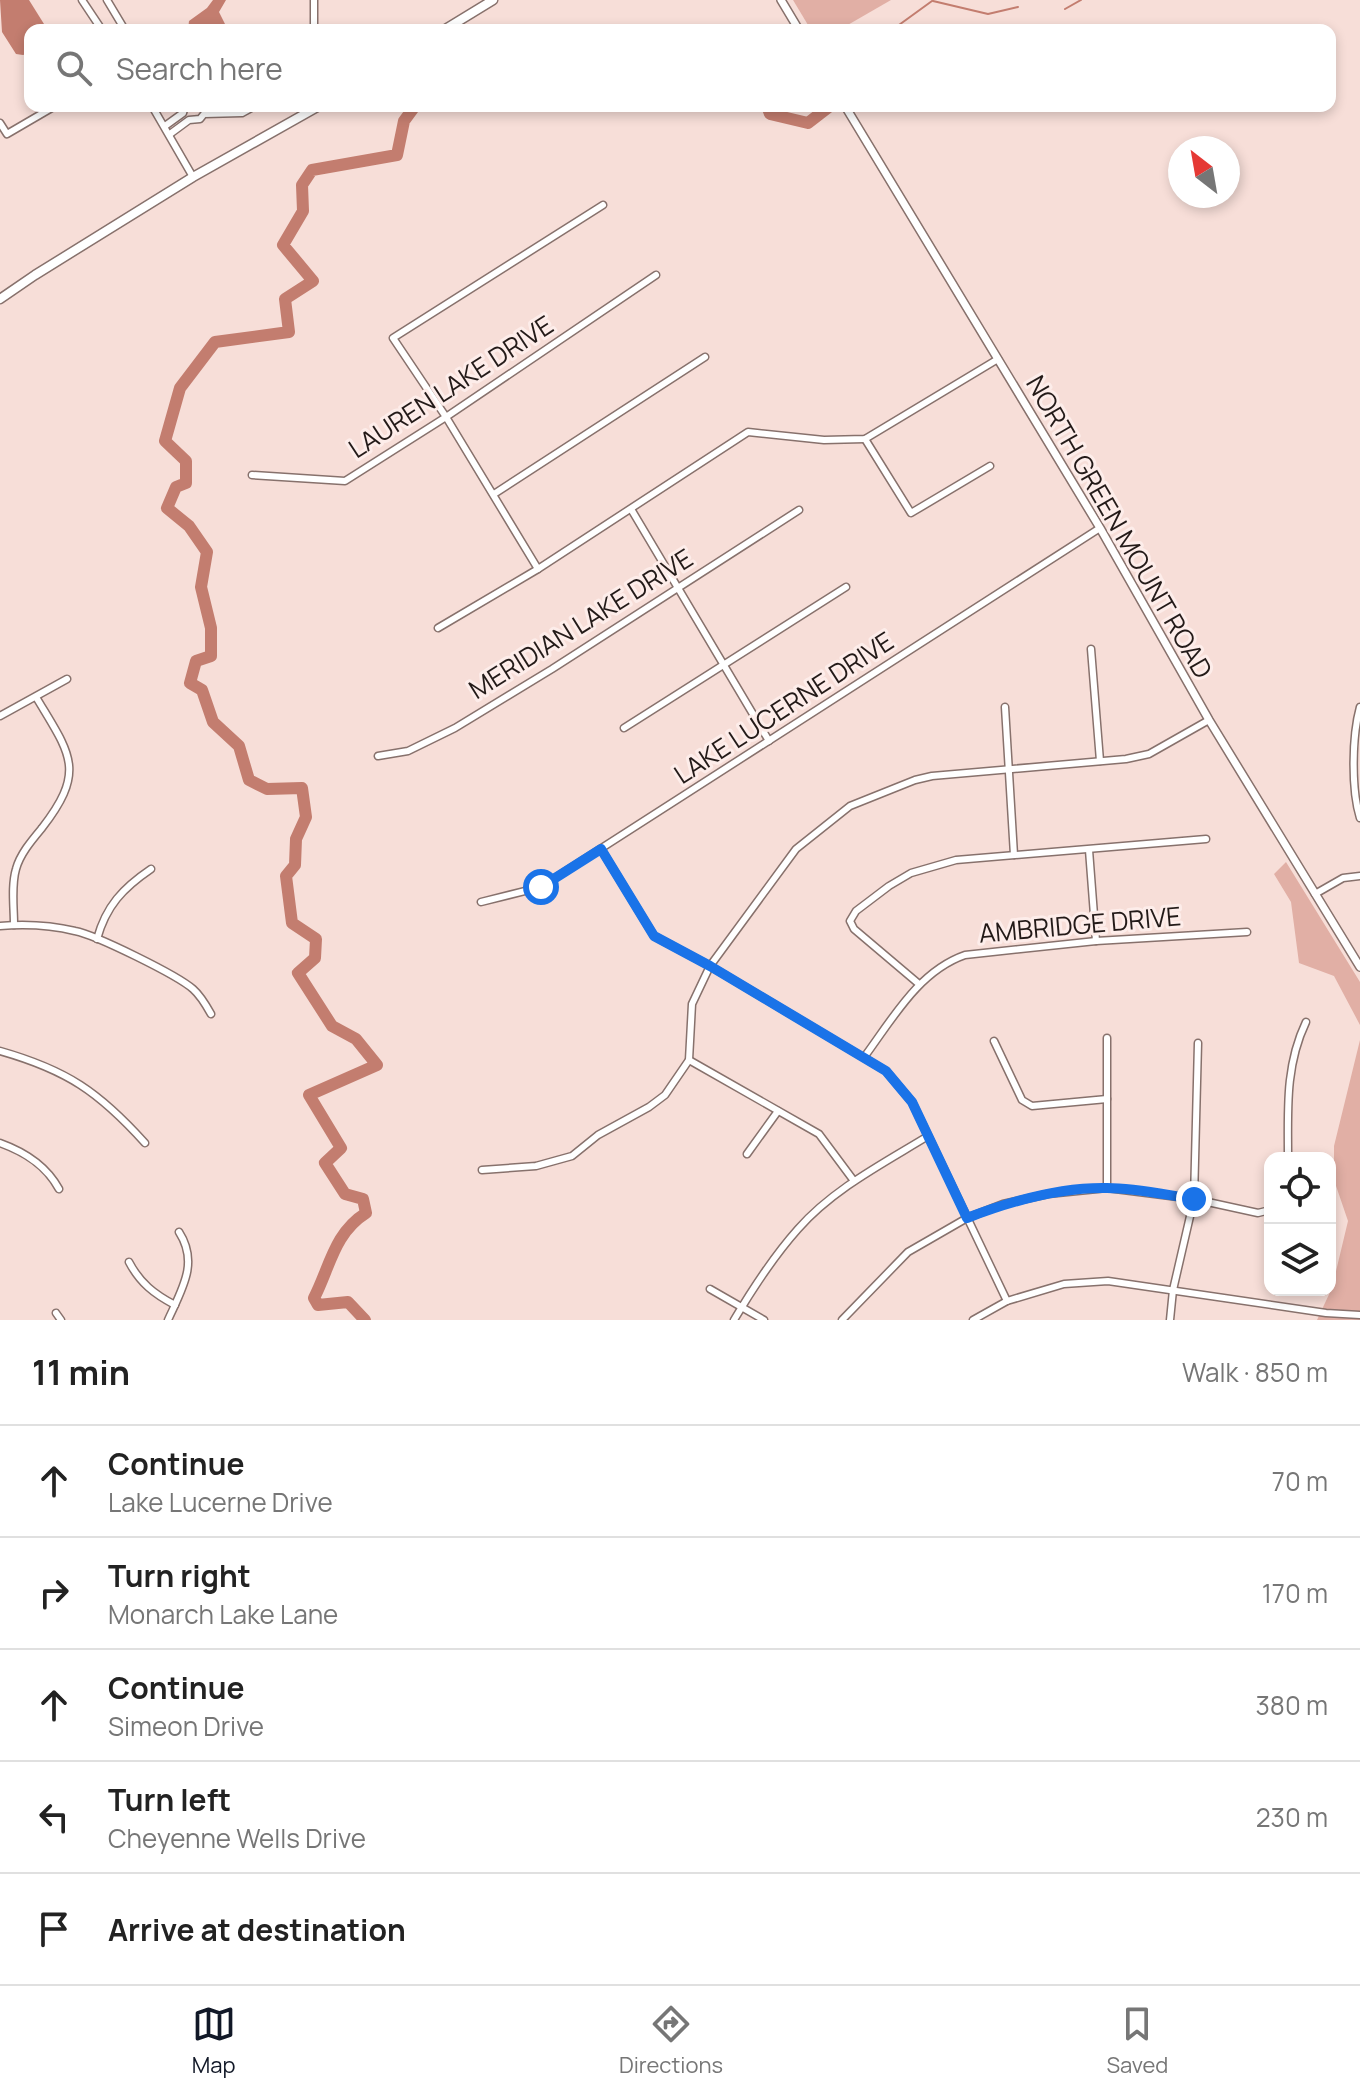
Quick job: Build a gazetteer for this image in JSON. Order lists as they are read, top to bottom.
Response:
{
  "streets": {
    "street": [
      "LAUREN LAKE DRIVE",
      "NORTH GREEN MOUNT ROAD",
      "MERIDIAN LAKE DRIVE",
      "LAKE LUCERNE DRIVE",
      "AMBRIDGE DRIVE"
    ]
  },
  "crossings": [
    ["NORTH GREEN MOUNT ROAD", "LAKE LUCERNE DRIVE"]
  ],
  "north": "top left",
  "page": {
    "search": "Search here",
    "heading": ["11 min", "Walk · 850 m"],
    "list": [
      ["Continue", "Lake Lucerne Drive", "70 m"],
      ["Turn right", "Monarch Lake Lane", "170 m"],
      ["Continue", "Simeon Drive", "380 m"],
      ["Turn left", "Cheyenne Wells Drive", "230 m"],
      "Arrive at destination"
    ],
    "nav": ["Map", "Directions", "Saved"]
  }
}
